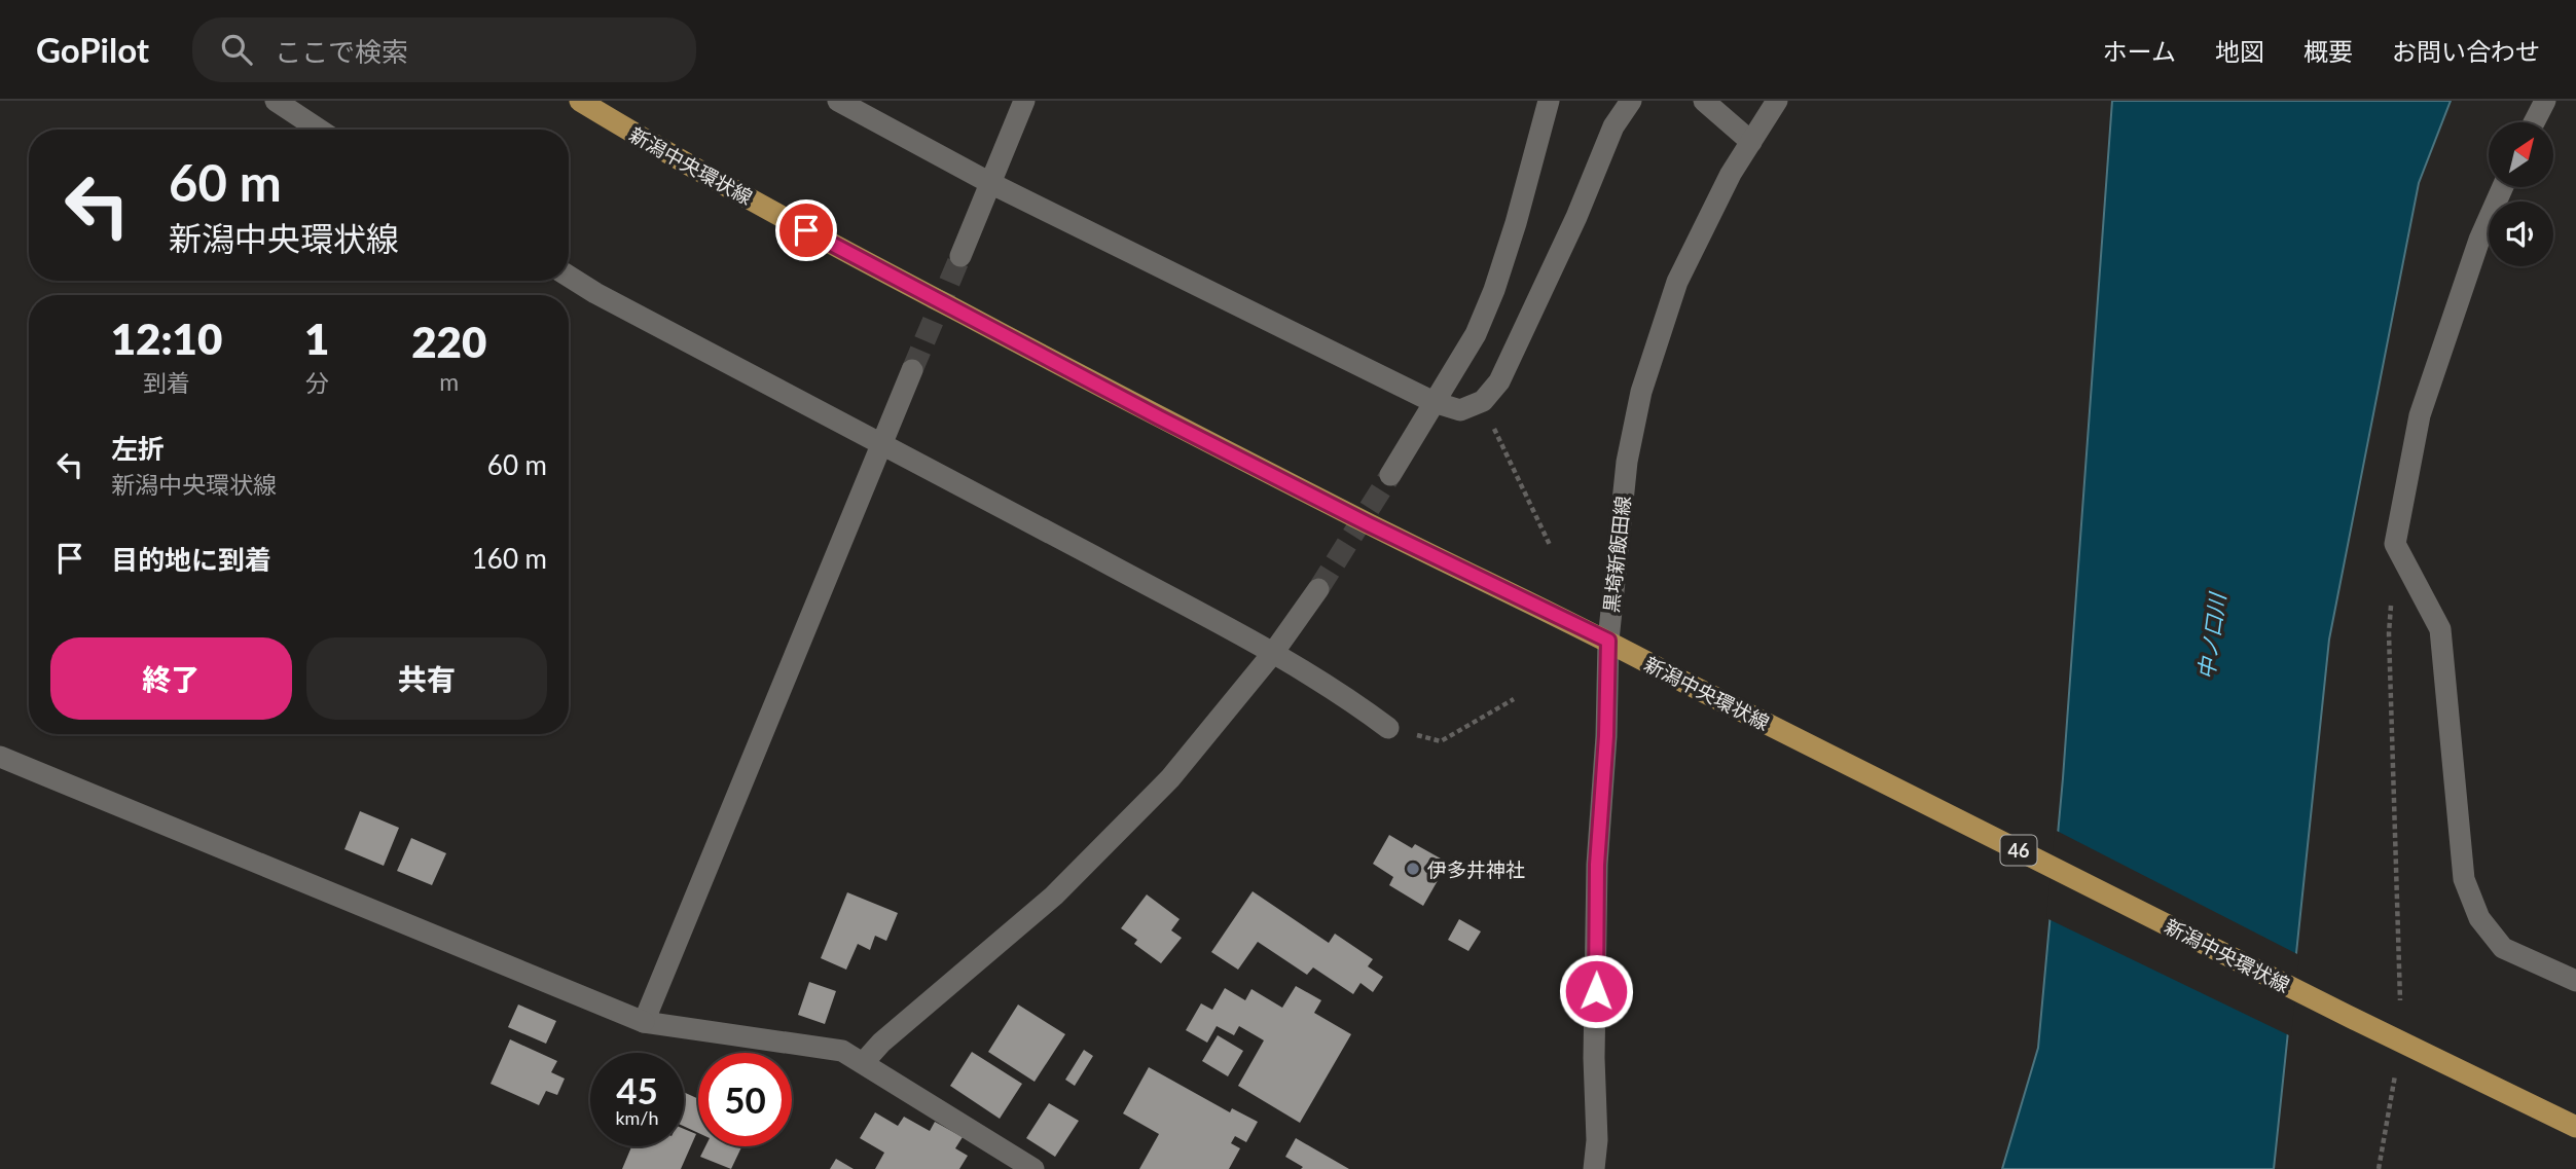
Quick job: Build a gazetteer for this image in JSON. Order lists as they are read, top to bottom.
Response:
{
  "streets": {
    "main road": ["新潟中央環状線", "46"],
    "street": ["黒埼新飯田線"]
  },
  "crossings": [
    ["新潟中央環状線", "黒埼新飯田線"]
  ],
  "water": ["中ノ口川"],
  "places": ["伊多井神社"],
  "north": "top right",
  "page": {
    "header": "GoPilot",
    "search": "ここで検索",
    "nav": [
      "ホーム",
      "地図",
      "概要",
      "お問い合わせ"
    ],
    "turn": ["60 m", "新潟中央環状線"],
    "eta": [
      "12:10",
      "到着",
      "1",
      "分",
      "220",
      "m"
    ],
    "list": [
      {
        "name": "左折",
        "note": "新潟中央環状線",
        "value": "60 m"
      },
      {
        "name": "目的地に到着",
        "value": "160 m"
      }
    ],
    "buttons": ["終了", "共有"],
    "speed": "45 km/h",
    "limit": "50"
  }
}
